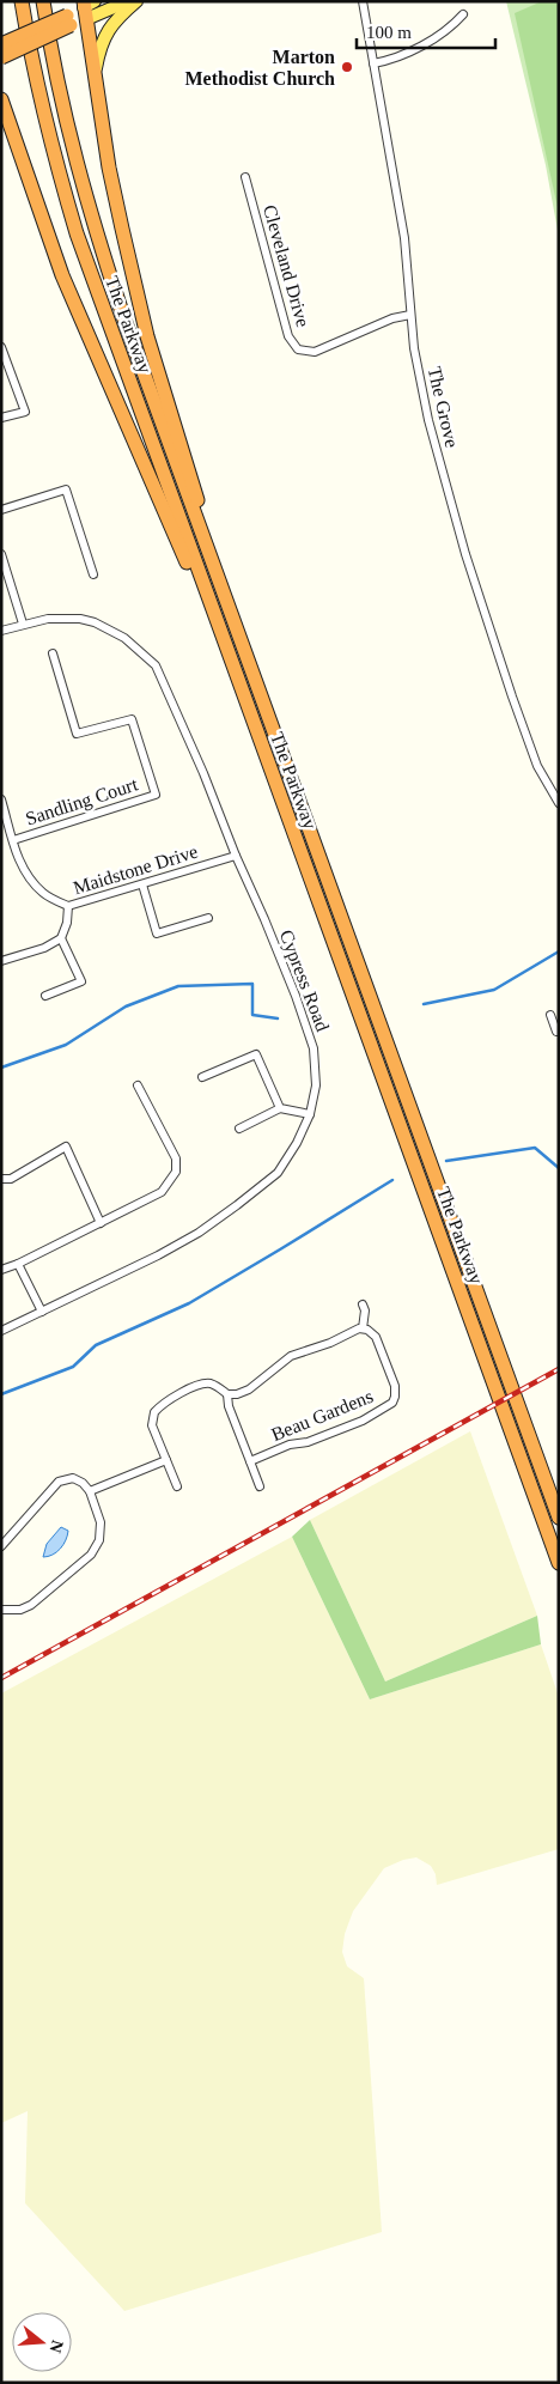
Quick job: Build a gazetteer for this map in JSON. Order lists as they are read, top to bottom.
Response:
{
  "streets": {
    "highway": ["The Parkway"],
    "street": [
      "Cleveland Drive",
      "The Grove",
      "Sandling Court",
      "Maidstone Drive",
      "Cypress Road",
      "Beau Gardens"
    ]
  },
  "crossings": [
    ["Cleveland Drive", "The Grove"],
    ["Sandling Court", "Maidstone Drive"],
    ["Maidstone Drive", "Cypress Road"]
  ],
  "places": ["Marton Methodist Church"],
  "scale_bar": "100 m",
  "north": "right"
}
